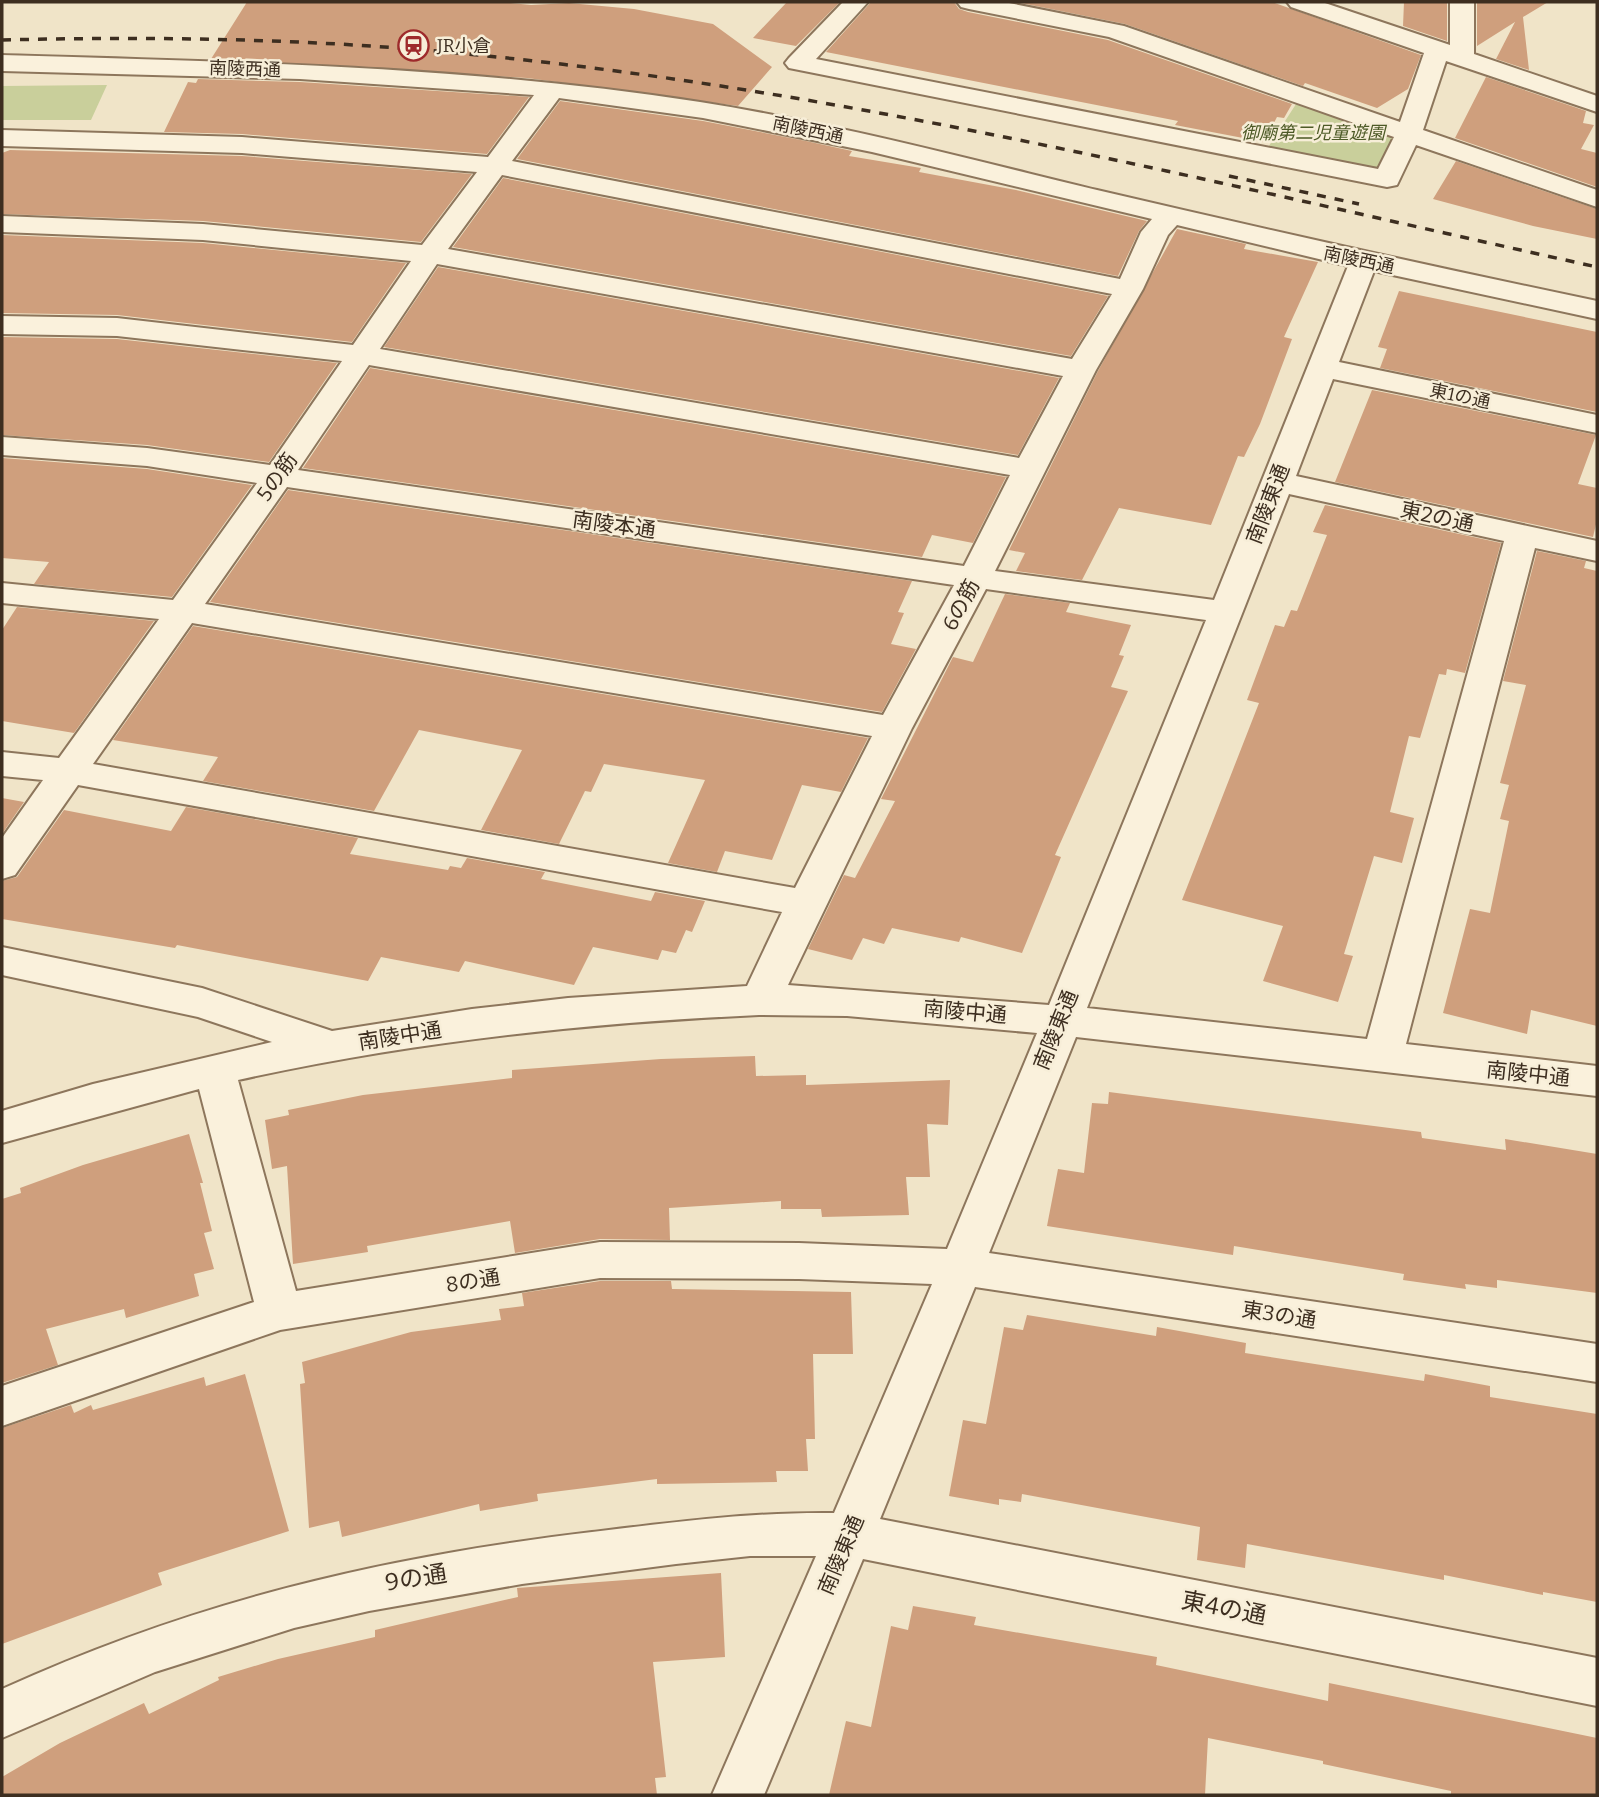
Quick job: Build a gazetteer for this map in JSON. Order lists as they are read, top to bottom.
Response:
{
  "streets": {
    "street": [
      "南陵西通",
      "東1の通",
      "5の筋",
      "南陵東通",
      "東2の通",
      "南陵本通",
      "6の筋",
      "南陵中通",
      "8の通",
      "東3の通",
      "9の通",
      "東4の通"
    ]
  },
  "crossings": [
    ["南陵西通", "5の筋"],
    ["南陵西通", "南陵東通"],
    ["南陵西通", "6の筋"],
    ["東1の通", "南陵東通"],
    ["5の筋", "南陵本通"],
    ["南陵東通", "東2の通"],
    ["南陵東通", "南陵本通"],
    ["南陵東通", "南陵中通"],
    ["南陵東通", "8の通"],
    ["南陵東通", "東3の通"],
    ["南陵東通", "9の通"],
    ["南陵東通", "東4の通"],
    ["南陵本通", "6の筋"],
    ["6の筋", "南陵中通"],
    ["8の通", "東3の通"],
    ["9の通", "東4の通"]
  ],
  "parks": ["御廟第二児童遊園"],
  "places": {
    "station": ["JR小倉"]
  }
}
